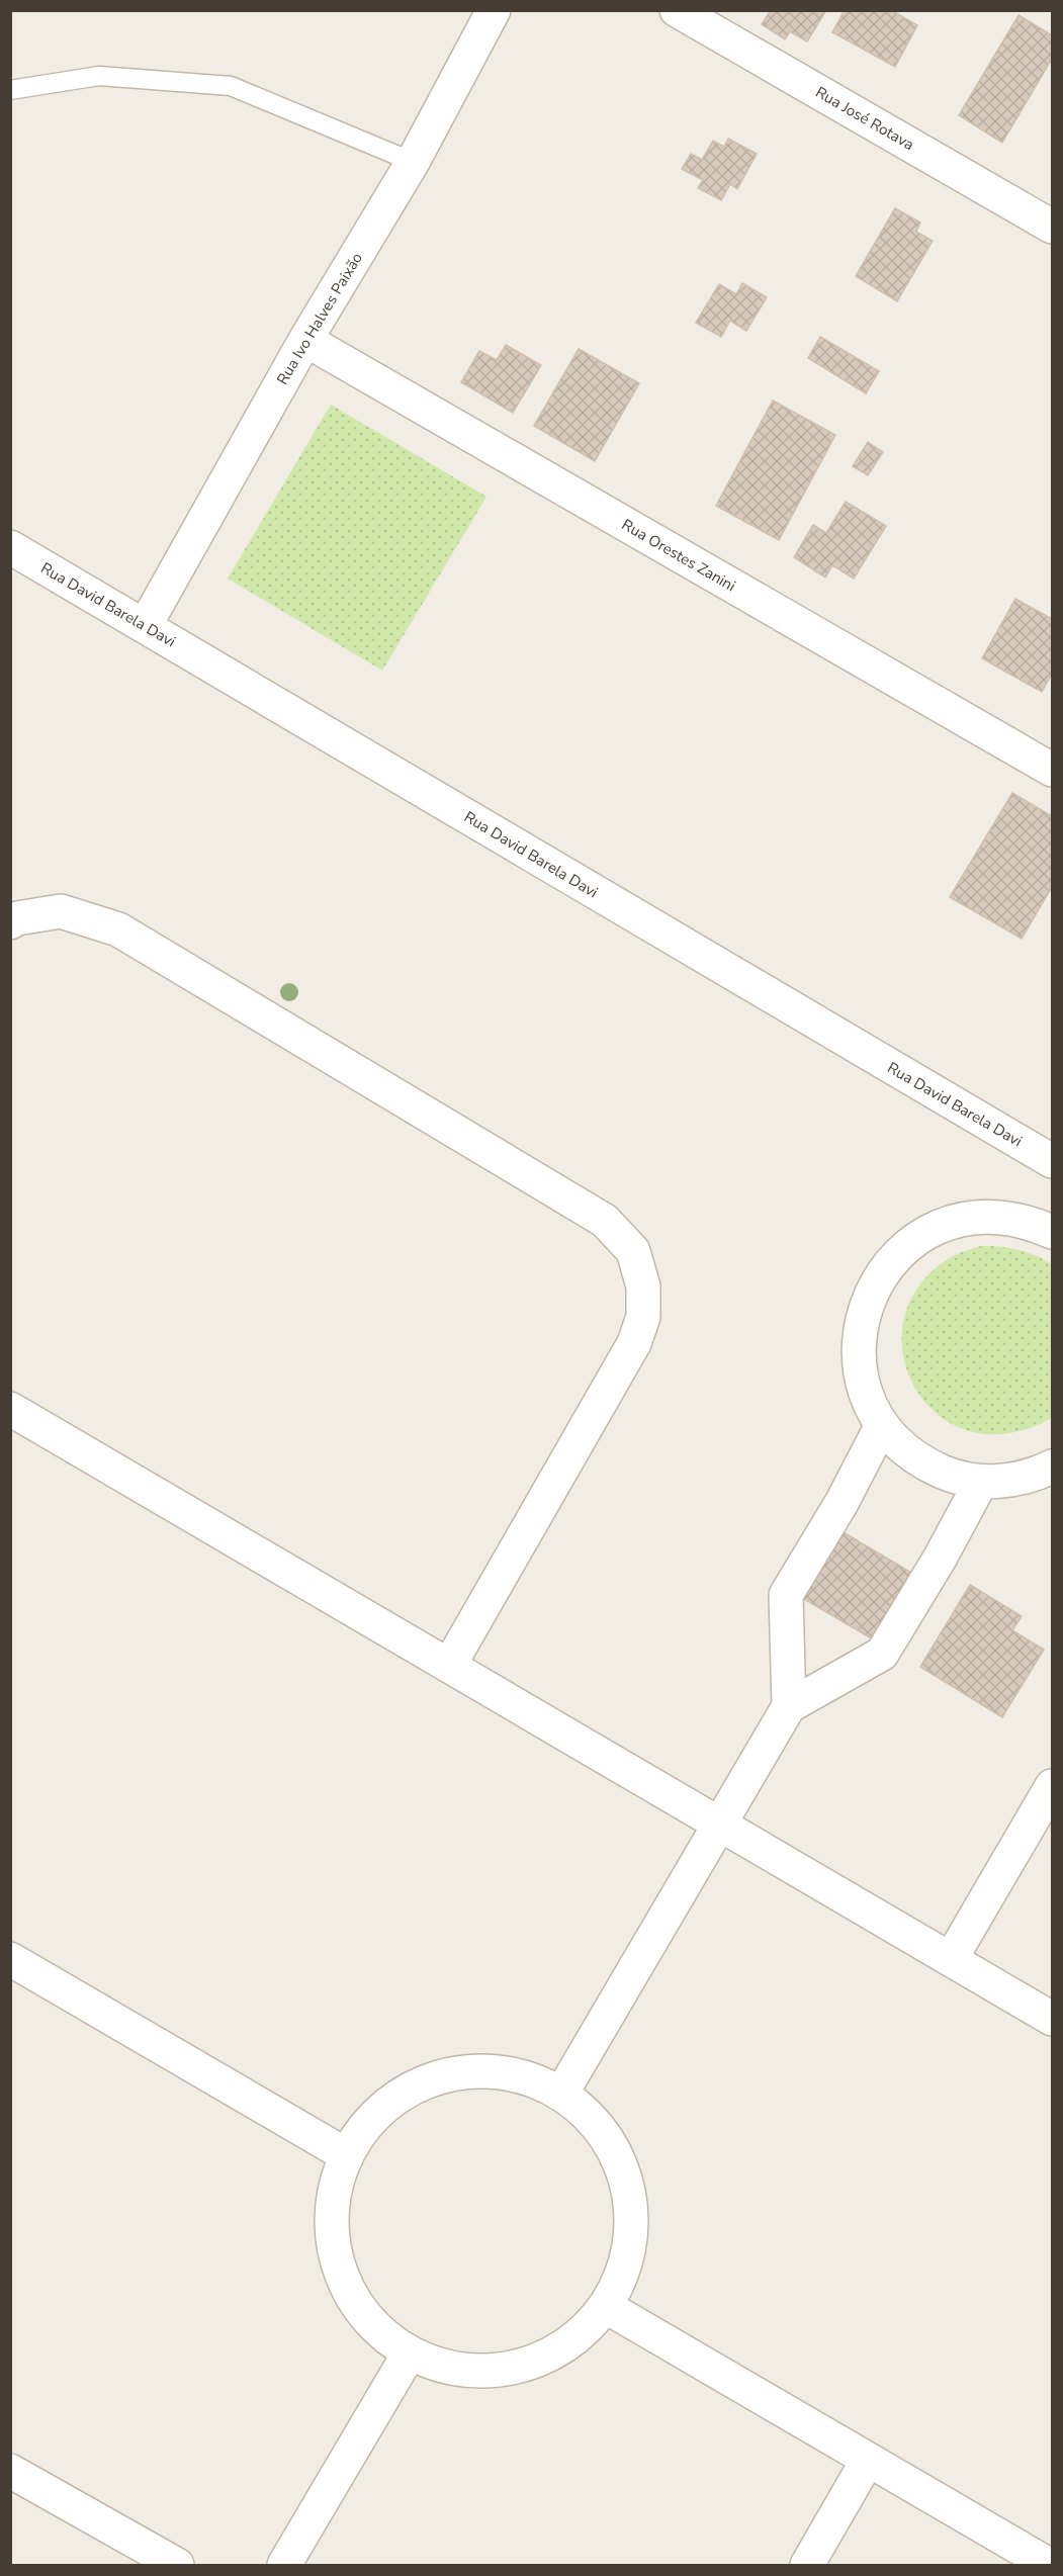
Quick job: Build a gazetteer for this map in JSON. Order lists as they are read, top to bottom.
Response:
{
  "streets": {
    "street": [
      "Rua José Rotava",
      "Rua Ivo Halves Paixão",
      "Rua Orestes Zanini",
      "Rua David Barela Davi"
    ]
  },
  "crossings": [
    ["Rua Ivo Halves Paixão", "Rua Orestes Zanini"],
    ["Rua Ivo Halves Paixão", "Rua David Barela Davi"]
  ]
}
